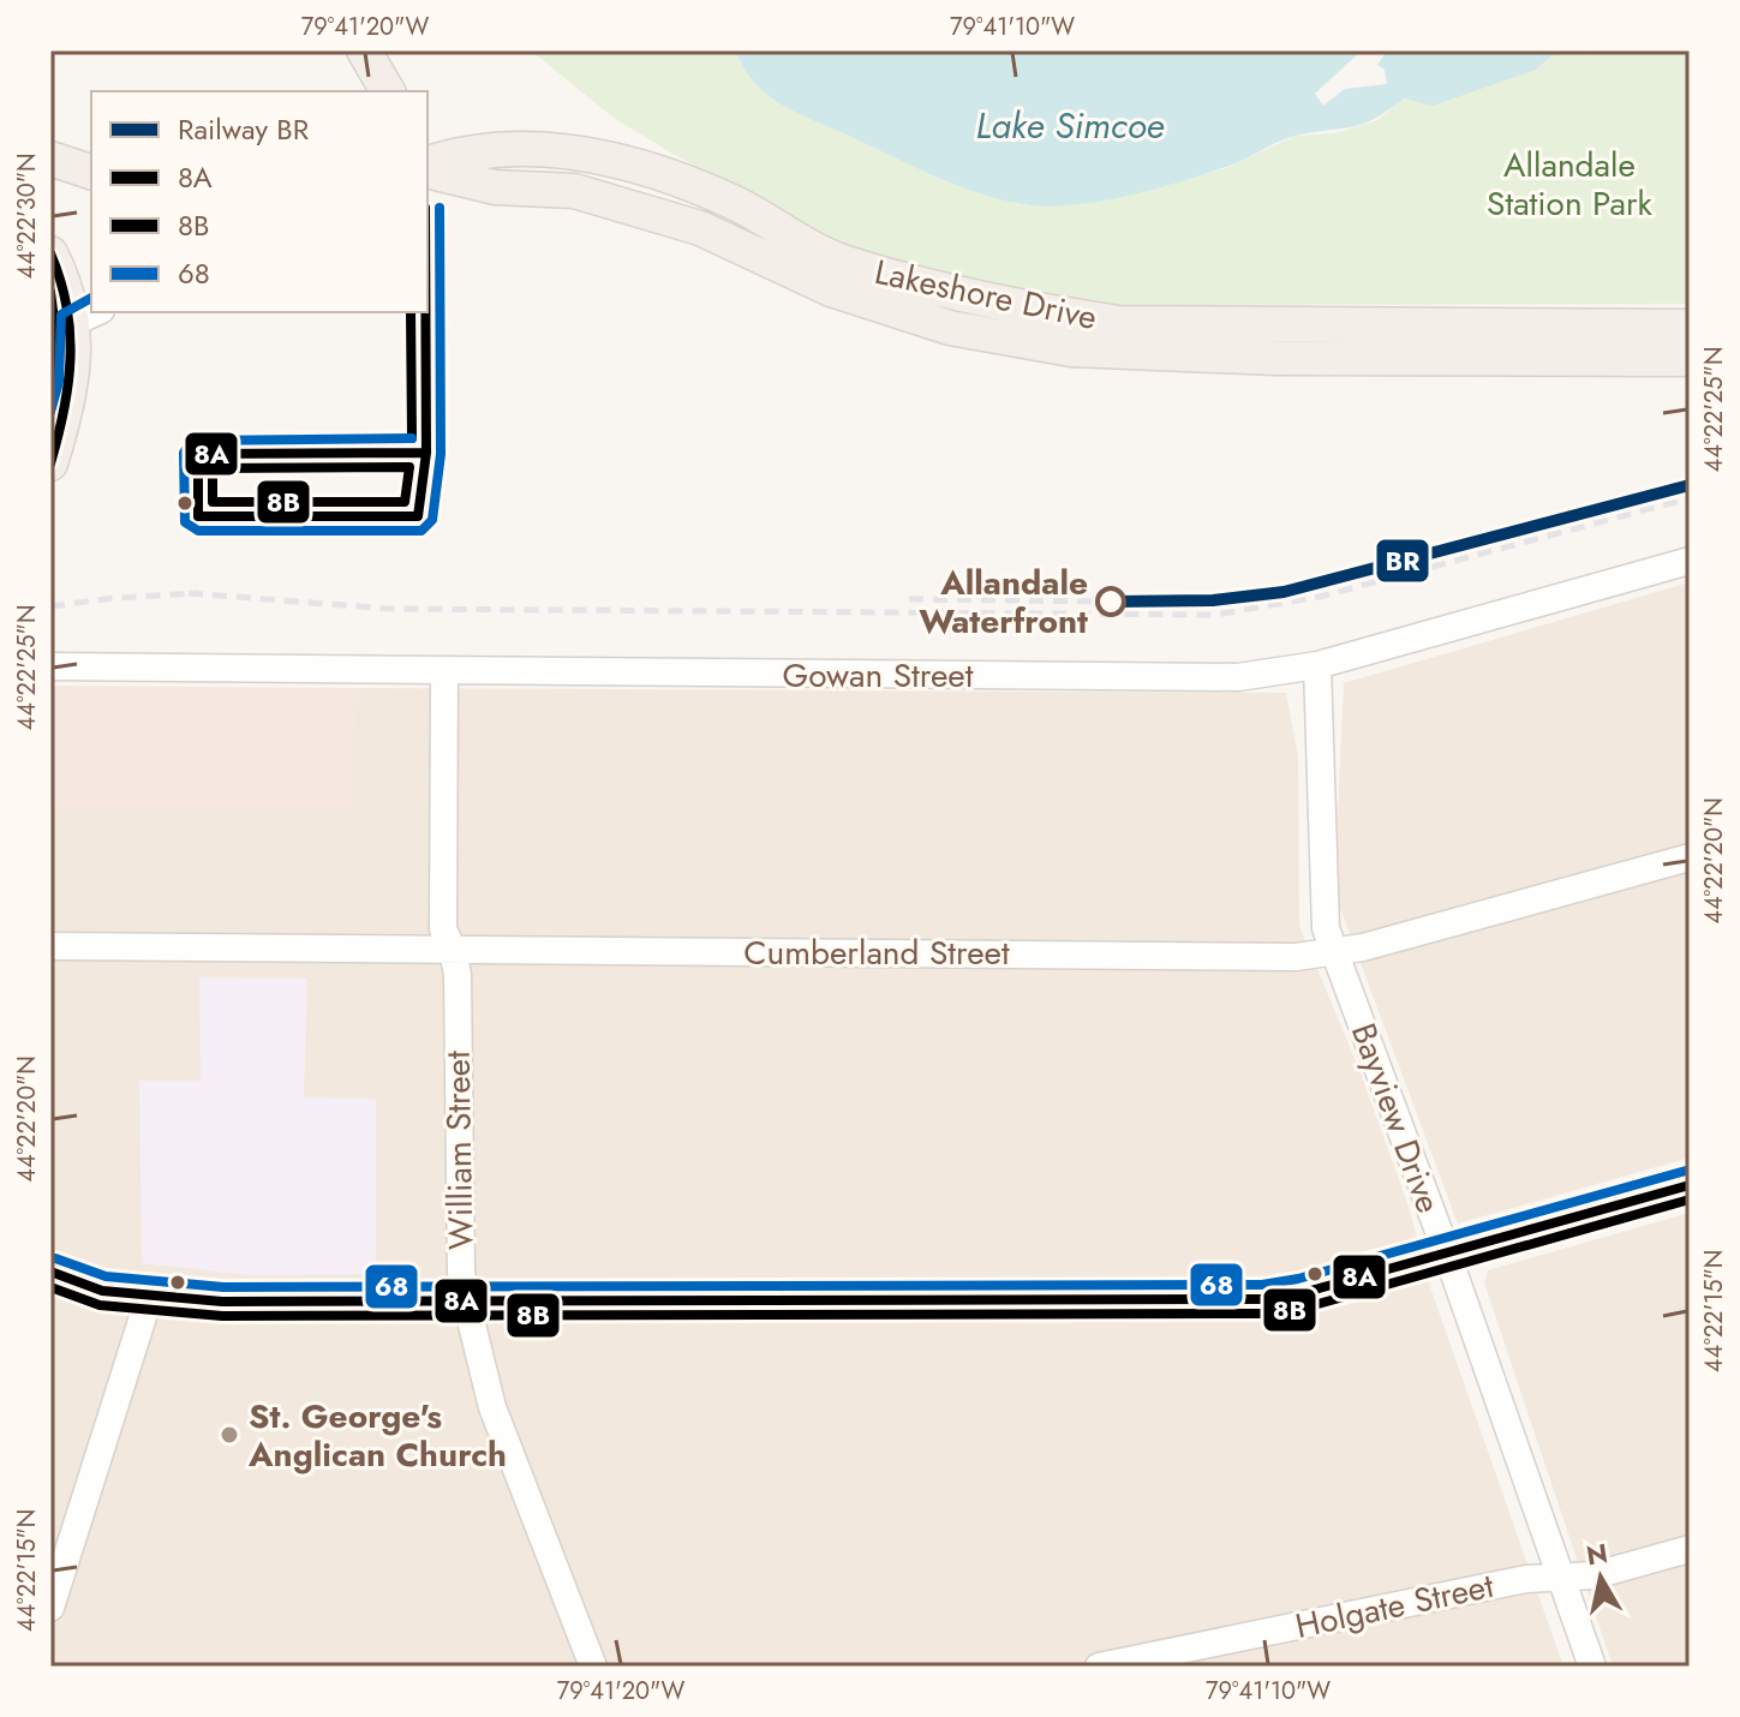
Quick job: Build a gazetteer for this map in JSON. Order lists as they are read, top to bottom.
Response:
{
  "streets": {
    "main road": ["Lakeshore Drive"],
    "street": [
      "Gowan Street",
      "Cumberland Street",
      "Bayview Drive",
      "William Street",
      "Holgate Street"
    ]
  },
  "crossings": [
    ["Gowan Street", "Bayview Drive"],
    ["Gowan Street", "William Street"],
    ["Cumberland Street", "Bayview Drive"],
    ["Cumberland Street", "William Street"],
    ["Bayview Drive", "Holgate Street"]
  ],
  "water": ["Lake Simcoe"],
  "parks": ["Allandale Station Park"],
  "places": ["Allandale Waterfront", "St. George's Anglican Church"],
  "lines": [
    "transit line 68",
    "transit line 8A",
    "transit line 8B",
    "rail line BR"
  ],
  "legend": [
    "Railway BR",
    "8A",
    "8B",
    "68"
  ],
  "north": "top",
  "coordinates": [
    "79°41'20\"W",
    "79°41'10\"W",
    "44°22'30\"N",
    "44°22'25\"N",
    "44°22'20\"N",
    "44°22'15\"N"
  ]
}
